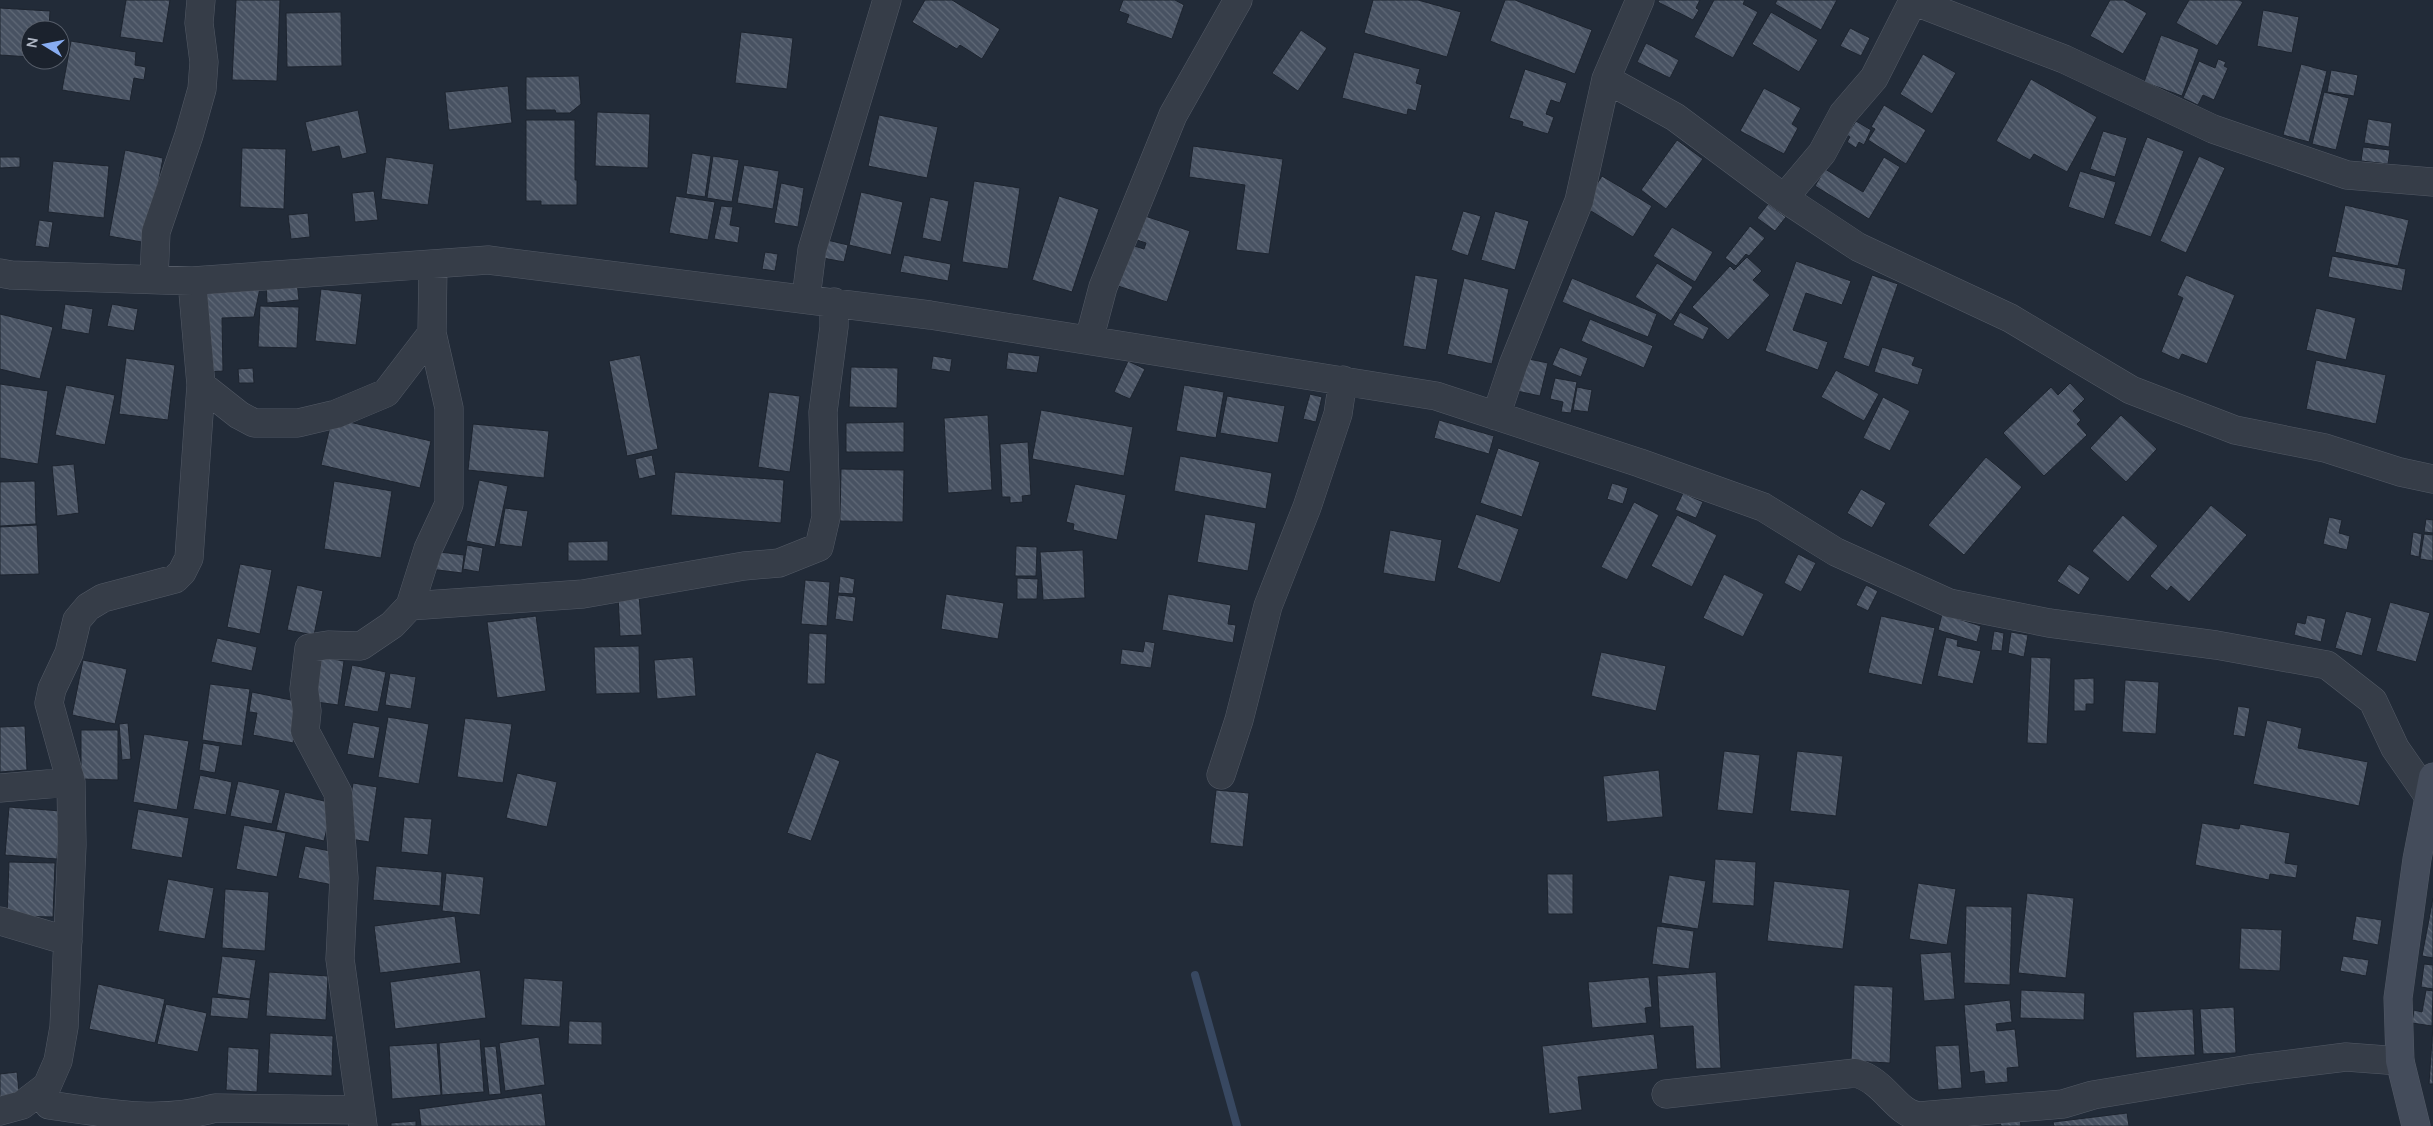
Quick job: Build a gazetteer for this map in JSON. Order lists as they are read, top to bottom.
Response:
{
  "north": "left"
}
